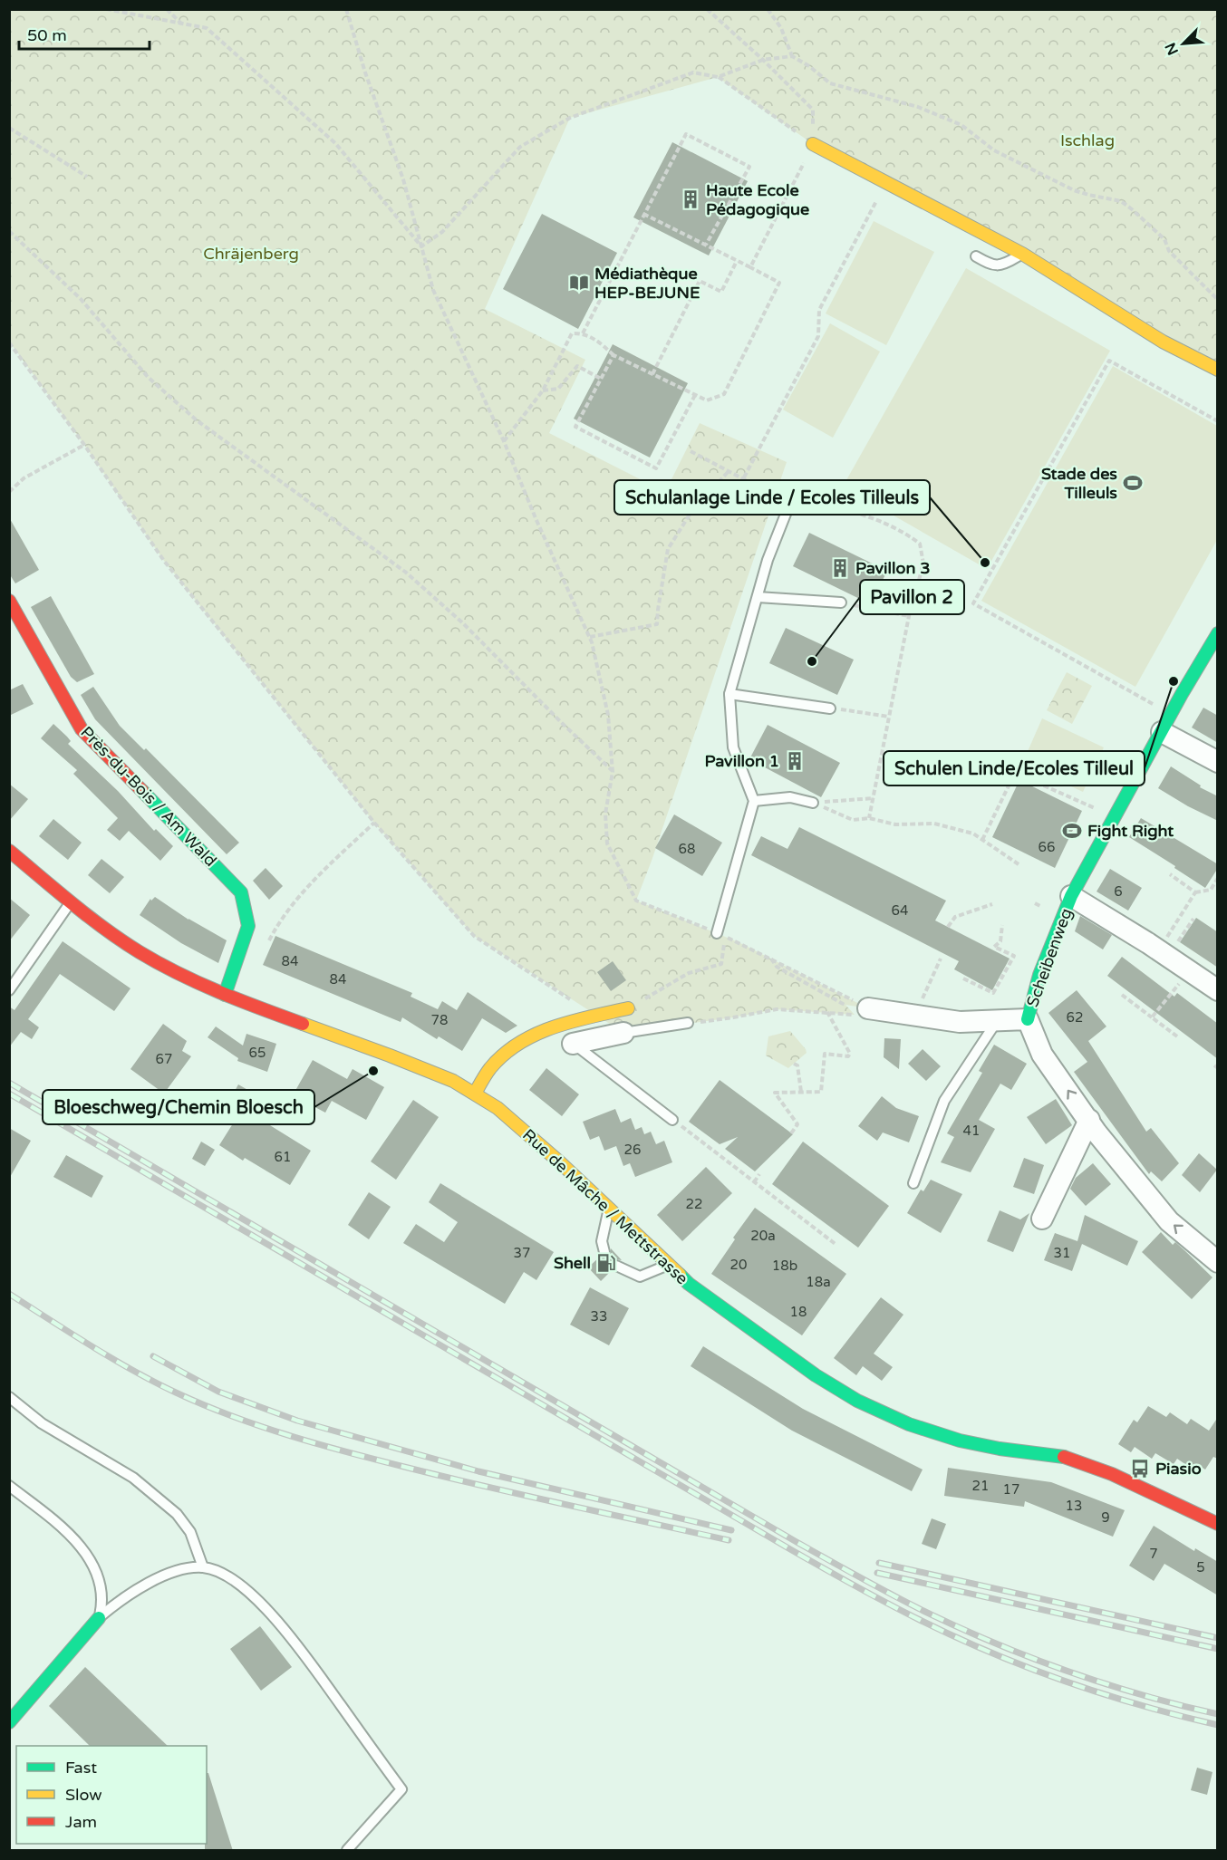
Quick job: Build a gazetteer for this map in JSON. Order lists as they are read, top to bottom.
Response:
{
  "streets": {
    "street": ["Près-du-Bois / Am Wald", "Scheibenweg", "Rue de Mâche / Mettstrasse"]
  },
  "crossings": [
    ["Près-du-Bois / Am Wald", "Rue de Mâche / Mettstrasse"]
  ],
  "parks": ["Ischlag", "Chräjenberg"],
  "places": {
    "building": ["Haute Ecole Pédagogique", "Pavillon 3", "Pavillon 1"],
    "library": ["Médiathèque HEP-BEJUNE"],
    "sports": ["Stade des Tilleuls", "Fight Right"],
    "other": [
      "Schulanlage Linde / Ecoles Tilleuls",
      "Pavillon 2",
      "Schulen Linde/Ecoles Tilleul",
      "Bloeschweg/Chemin Bloesch"
    ],
    "fuel station": ["Shell"],
    "bus stop": ["Piasio"]
  },
  "house_numbers": [
    "66",
    "68",
    "6",
    "64",
    "84",
    "84",
    "62",
    "78",
    "65",
    "67",
    "41",
    "26",
    "61",
    "22",
    "20a",
    "37",
    "31",
    "20",
    "18b",
    "18a",
    "18",
    "33",
    "21",
    "17",
    "13",
    "9",
    "7",
    "5"
  ],
  "legend": ["Fast", "Slow", "Jam"],
  "scale_bar": "50 m",
  "north": "bottom left"
}
